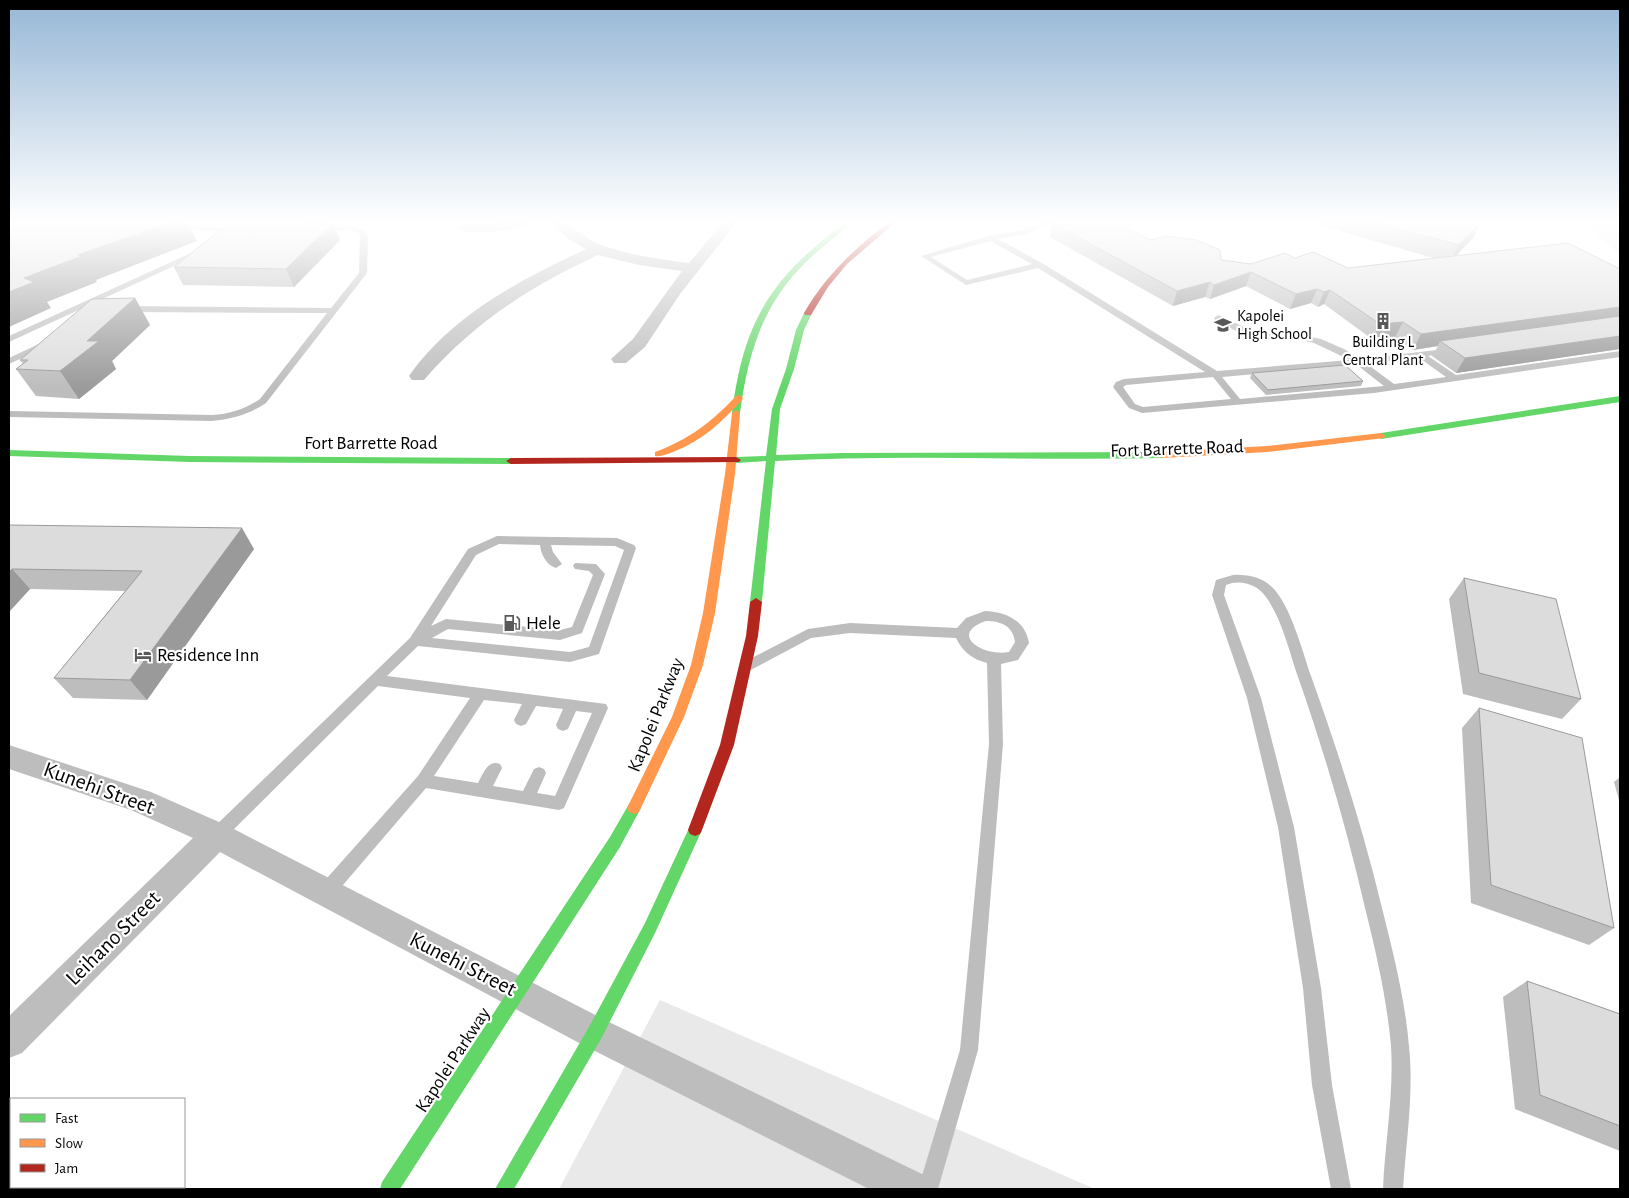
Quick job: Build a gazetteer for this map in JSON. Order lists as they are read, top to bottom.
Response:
{
  "streets": {
    "main road": ["Fort Barrette Road", "Kapolei Parkway"],
    "street": ["Kunehi Street", "Leihano Street"]
  },
  "crossings": [
    ["Fort Barrette Road", "Kapolei Parkway"],
    ["Kapolei Parkway", "Kunehi Street"],
    ["Kunehi Street", "Leihano Street"]
  ],
  "places": {
    "building": ["Building L Central Plant"],
    "school or university": ["Kapolei High School"],
    "fuel station": ["Hele"],
    "hotel": ["Residence Inn"]
  },
  "legend": ["Fast", "Slow", "Jam"]
}
